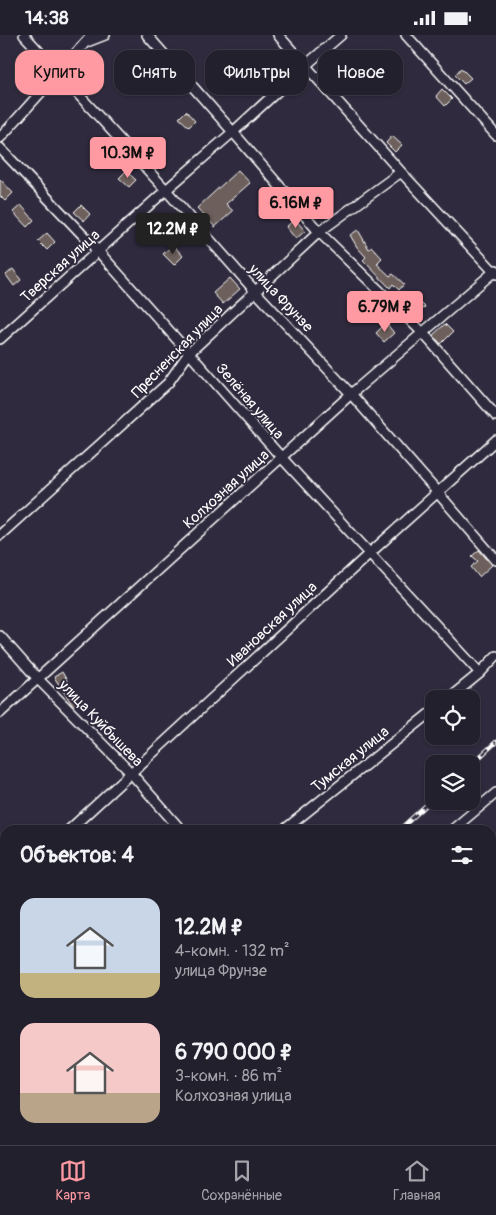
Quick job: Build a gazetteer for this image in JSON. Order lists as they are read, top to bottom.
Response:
{
  "streets": {
    "street": [
      "Тверская улица",
      "улица Фрунзе",
      "Пресненская улица",
      "Зелёная улица",
      "Колхозная улица",
      "Ивановская улица",
      "улица Куйбышева",
      "Тумская улица"
    ]
  },
  "crossings": [
    ["Тверская улица", "улица Фрунзе"],
    ["Тверская улица", "Зелёная улица"],
    ["улица Фрунзе", "Пресненская улица"],
    ["улица Фрунзе", "Колхозная улица"],
    ["улица Фрунзе", "Ивановская улица"],
    ["Пресненская улица", "Зелёная улица"],
    ["Зелёная улица", "Колхозная улица"],
    ["Зелёная улица", "Ивановская улица"],
    ["Колхозная улица", "улица Куйбышева"],
    ["Ивановская улица", "улица Куйбышева"]
  ],
  "page": {
    "status": "14:38",
    "chip": [
      "Купить",
      "Снять",
      "Фильтры",
      "Новое"
    ],
    "price": [
      "10.3M ₽",
      "6.16M ₽",
      "12.2M ₽",
      "6.79M ₽"
    ],
    "heading": "Объектов: 4",
    "list": [
      {
        "name": "12.2M ₽",
        "note": "4-комн. · 132 m² · улица Фрунзе"
      },
      {
        "name": "6 790 000 ₽",
        "note": "3-комн. · 86 m² · Колхозная улица"
      }
    ],
    "tabs": ["Карта", "Сохранённые", "Главная"]
  }
}
